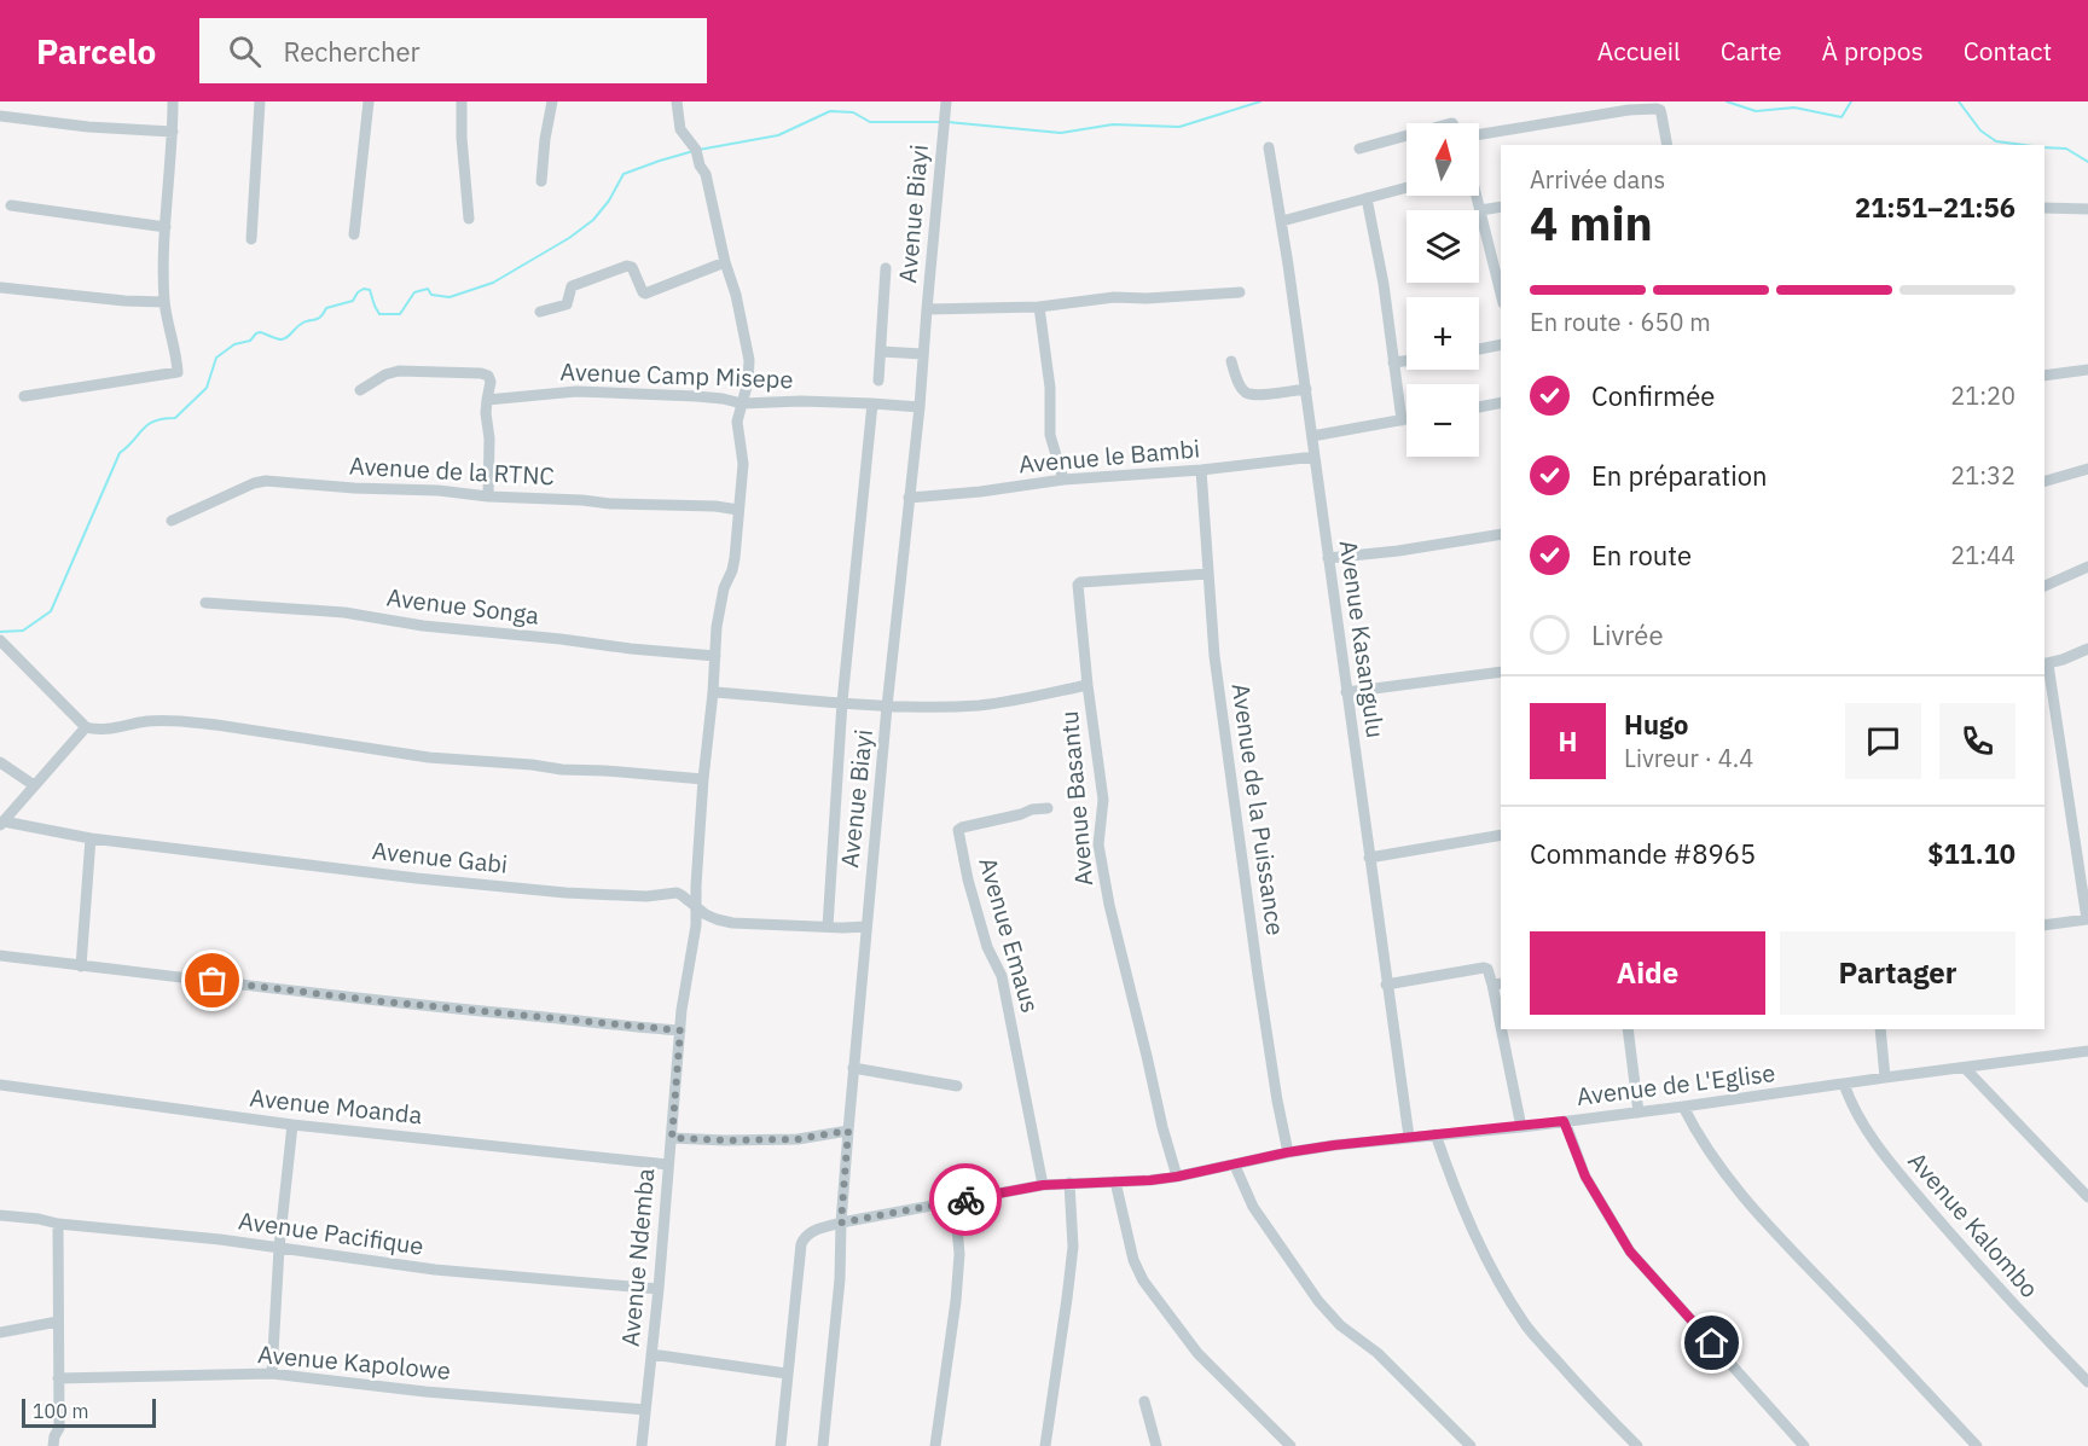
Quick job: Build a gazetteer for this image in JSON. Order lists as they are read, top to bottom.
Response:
{
  "streets": {
    "street": [
      "Avenue Biayi",
      "Avenue Camp Misepe",
      "Avenue le Bambi",
      "Avenue de la RTNC",
      "Avenue Songa",
      "Avenue Kasangulu",
      "Avenue Basantu",
      "Avenue de la Puissance",
      "Avenue Gabi",
      "Avenue Emaus",
      "Avenue de L'Eglise",
      "Avenue Moanda",
      "Avenue Kalombo",
      "Avenue Pacifique",
      "Avenue Ndemba",
      "Avenue Kapolowe"
    ]
  },
  "crossings": [
    ["Avenue Biayi", "Avenue Camp Misepe"],
    ["Avenue Biayi", "Avenue le Bambi"],
    ["Avenue Biayi", "Avenue Gabi"],
    ["Avenue Biayi", "Avenue de L'Eglise"],
    ["Avenue Camp Misepe", "Avenue Ndemba"],
    ["Avenue le Bambi", "Avenue Kasangulu"],
    ["Avenue le Bambi", "Avenue de la Puissance"],
    ["Avenue de la RTNC", "Avenue Ndemba"],
    ["Avenue Songa", "Avenue Ndemba"],
    ["Avenue Kasangulu", "Avenue de L'Eglise"],
    ["Avenue Basantu", "Avenue de la Puissance"],
    ["Avenue Basantu", "Avenue de L'Eglise"],
    ["Avenue de la Puissance", "Avenue de L'Eglise"],
    ["Avenue Gabi", "Avenue Ndemba"],
    ["Avenue Emaus", "Avenue de L'Eglise"],
    ["Avenue de L'Eglise", "Avenue Kalombo"],
    ["Avenue Moanda", "Avenue Ndemba"],
    ["Avenue Pacifique", "Avenue Ndemba"],
    ["Avenue Ndemba", "Avenue Kapolowe"]
  ],
  "scale_bar": "100 m",
  "north": "top",
  "page": {
    "header": "Parcelo",
    "search": "Rechercher",
    "nav": [
      "Accueil",
      "Carte",
      "À propos",
      "Contact"
    ],
    "map_buttons": ["+", "−"],
    "heading": ["4 min", "Arrivée dans", "21:51–21:56"],
    "panel": [
      "Hugo",
      "Livreur · 4.4",
      "Commande #8965",
      "$11.10"
    ],
    "bar": "En route · 650 m",
    "list": [
      ["Confirmée", "21:20"],
      ["En préparation", "21:32"],
      ["En route", "21:44"],
      "Livrée"
    ],
    "round": "H",
    "buttons": ["Aide", "Partager"],
    "scale": "100 m"
  }
}
